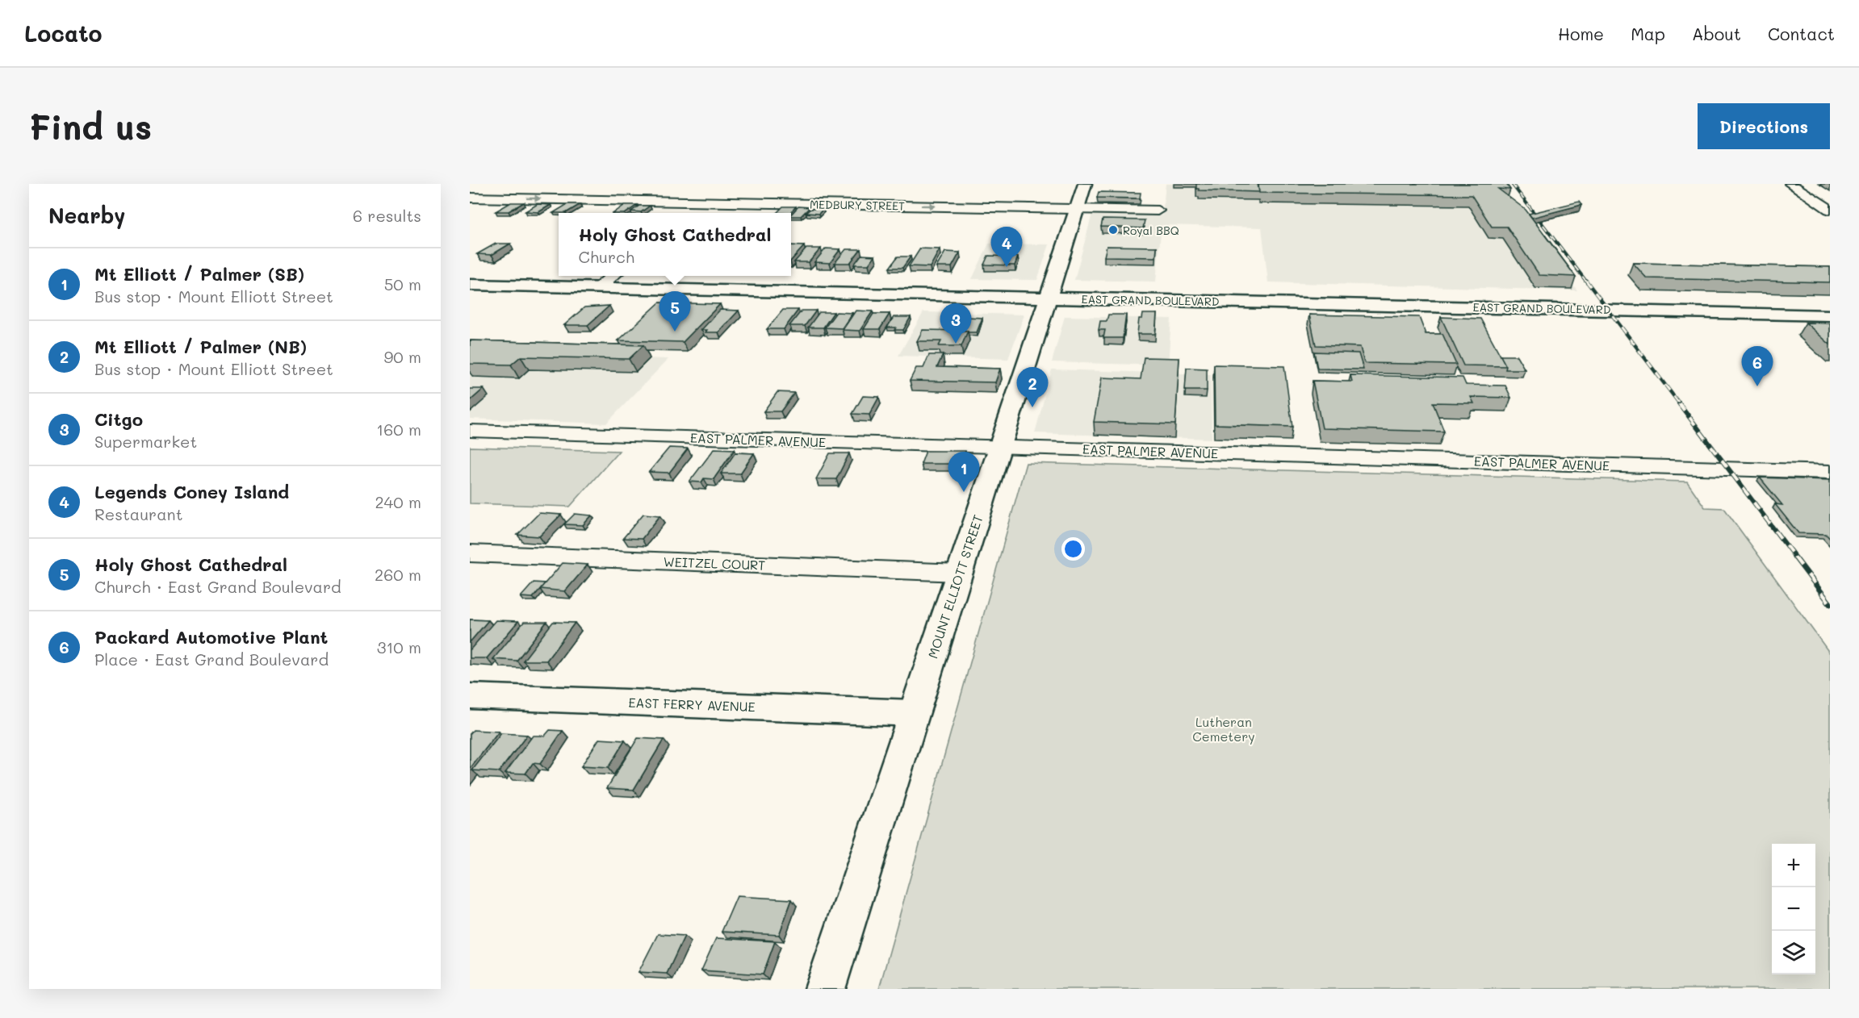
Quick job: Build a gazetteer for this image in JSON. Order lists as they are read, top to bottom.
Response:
{
  "streets": {
    "main road": ["EAST GRAND BOULEVARD", "MOUNT ELLIOTT STREET", "EAST FERRY AVENUE"],
    "street": ["MEDBURY STREET", "EAST PALMER AVENUE", "WEITZEL COURT"]
  },
  "crossings": [
    ["MEDBURY STREET", "MOUNT ELLIOTT STREET"],
    ["EAST GRAND BOULEVARD", "MOUNT ELLIOTT STREET"],
    ["EAST PALMER AVENUE", "MOUNT ELLIOTT STREET"],
    ["WEITZEL COURT", "MOUNT ELLIOTT STREET"],
    ["MOUNT ELLIOTT STREET", "EAST FERRY AVENUE"]
  ],
  "one_way": ["MEDBURY STREET"],
  "parks": ["Lutheran Cemetery"],
  "places": ["Royal BBQ"],
  "page": {
    "header": "Locato",
    "nav": [
      "Home",
      "Map",
      "About",
      "Contact"
    ],
    "buttons": "Directions",
    "title": "Find us",
    "heading": ["Nearby", "6 results"],
    "popup": ["Holy Ghost Cathedral", "Church"],
    "pins": [
      "4",
      "5",
      "3",
      "6",
      "2",
      "1"
    ],
    "list": [
      {
        "mark": "1",
        "name": "Mt Elliott / Palmer (SB)",
        "note": "Bus stop · Mount Elliott Street",
        "value": "50 m"
      },
      {
        "mark": "2",
        "name": "Mt Elliott / Palmer (NB)",
        "note": "Bus stop · Mount Elliott Street",
        "value": "90 m"
      },
      {
        "mark": "3",
        "name": "Citgo",
        "note": "Supermarket",
        "value": "160 m"
      },
      {
        "mark": "4",
        "name": "Legends Coney Island",
        "note": "Restaurant",
        "value": "240 m"
      },
      {
        "mark": "5",
        "name": "Holy Ghost Cathedral",
        "note": "Church · East Grand Boulevard",
        "value": "260 m"
      },
      {
        "mark": "6",
        "name": "Packard Automotive Plant",
        "note": "Place · East Grand Boulevard",
        "value": "310 m"
      }
    ],
    "map_buttons": ["+", "−"]
  }
}
